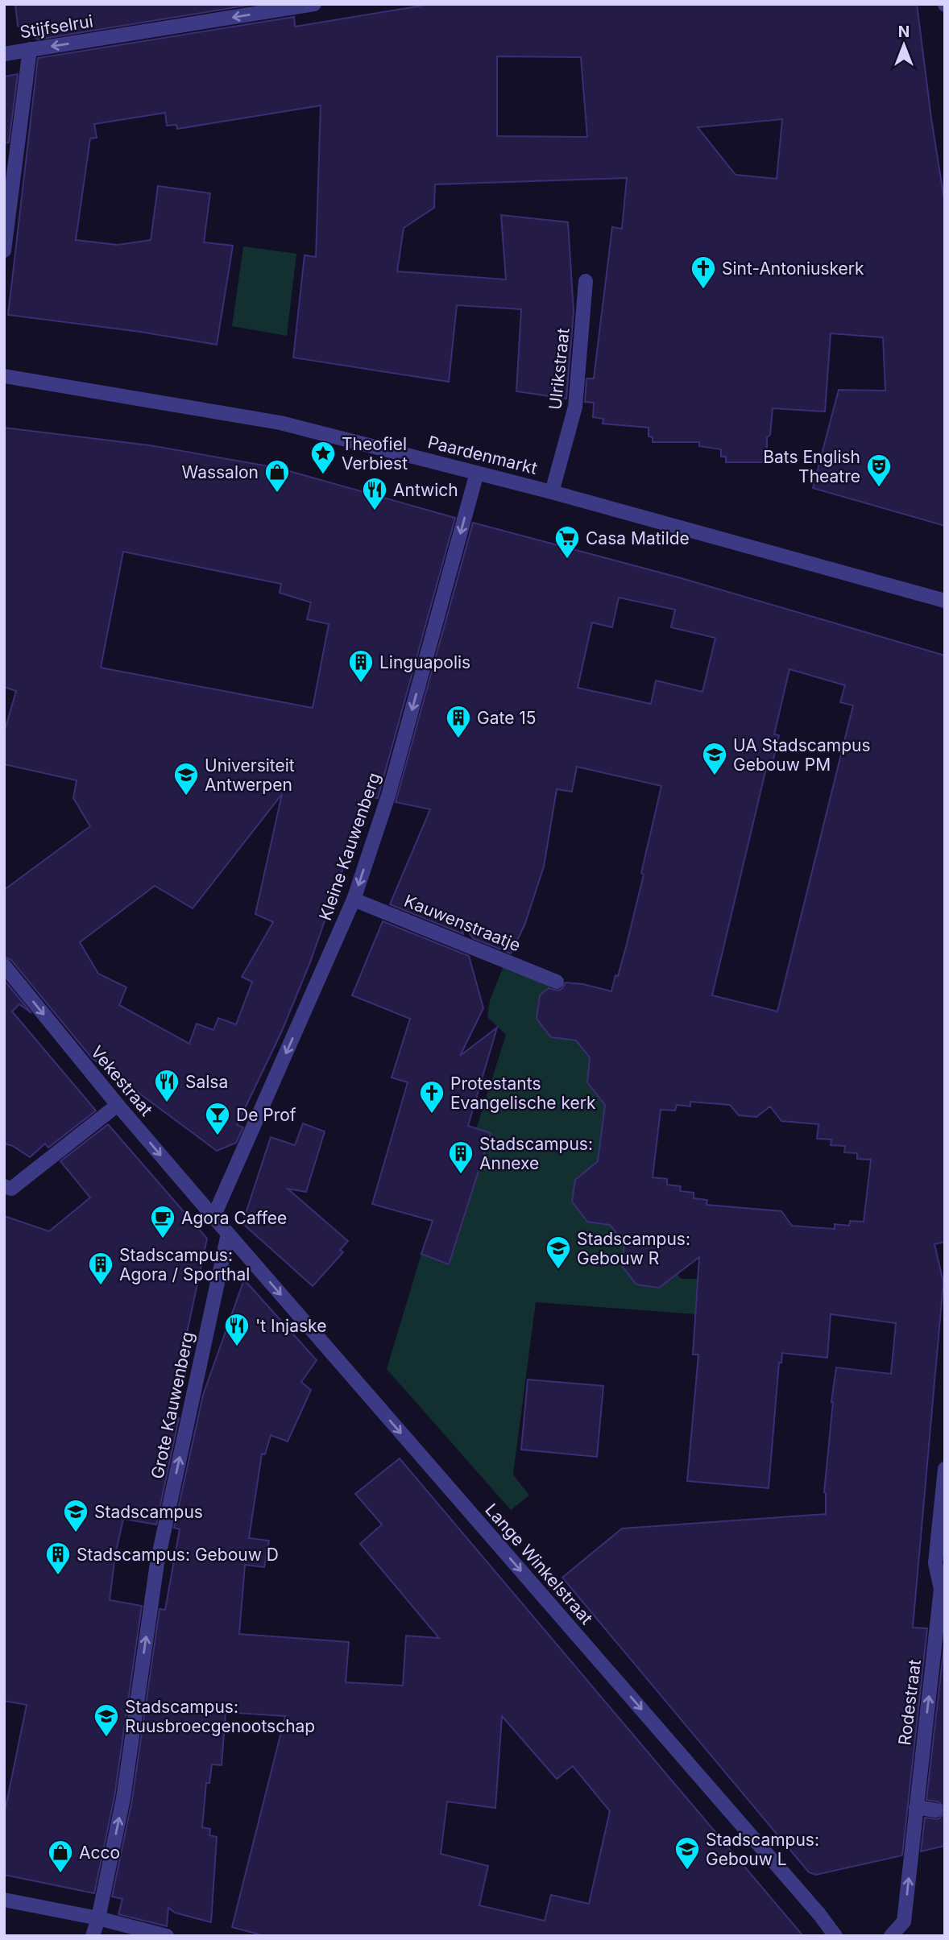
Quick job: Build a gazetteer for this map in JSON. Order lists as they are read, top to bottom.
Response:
{
  "streets": {
    "street": [
      "Stijfselrui",
      "Ulrikstraat",
      "Paardenmarkt",
      "Kleine Kauwenberg",
      "Kauwenstraatje",
      "Vekestraat",
      "Grote Kauwenberg",
      "Lange Winkelstraat",
      "Rodestraat"
    ]
  },
  "crossings": [
    ["Ulrikstraat", "Paardenmarkt"],
    ["Paardenmarkt", "Kleine Kauwenberg"],
    ["Kleine Kauwenberg", "Kauwenstraatje"],
    ["Kleine Kauwenberg", "Vekestraat"],
    ["Kleine Kauwenberg", "Lange Winkelstraat"],
    ["Vekestraat", "Lange Winkelstraat"],
    ["Grote Kauwenberg", "Lange Winkelstraat"]
  ],
  "one_way": [
    "Stijfselrui",
    "Kleine Kauwenberg",
    "Vekestraat",
    "Grote Kauwenberg",
    "Lange Winkelstraat",
    "Rodestraat"
  ],
  "places": {
    "church": ["Sint-Antoniuskerk", "Protestants Evangelische kerk"],
    "place": ["Theofiel Verbiest"],
    "theatre": ["Bats English Theatre"],
    "shop": ["Wassalon", "Acco"],
    "restaurant": ["Antwich", "Salsa", "'t Injaske"],
    "supermarket": ["Casa Matilde"],
    "building": [
      "Linguapolis",
      "Gate 15",
      "Stadscampus: Annexe",
      "Stadscampus: Agora / Sporthal",
      "Stadscampus: Gebouw D"
    ],
    "school or university": [
      "UA Stadscampus Gebouw PM",
      "Universiteit Antwerpen",
      "Stadscampus: Gebouw R",
      "Stadscampus",
      "Stadscampus: Ruusbroecgenootschap",
      "Stadscampus: Gebouw L"
    ],
    "bar": ["De Prof"],
    "cafe": ["Agora Caffee"]
  },
  "north": "top"
}
